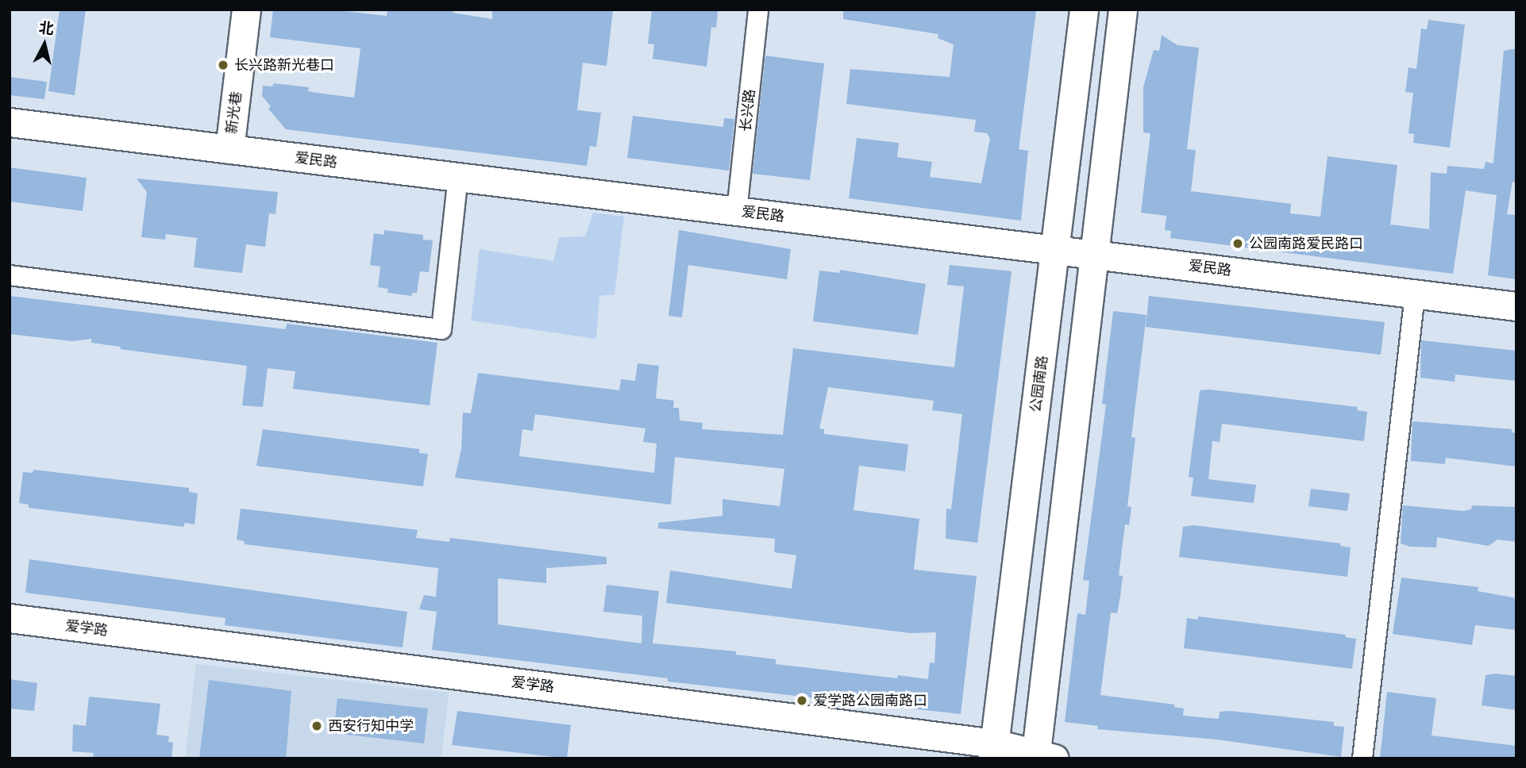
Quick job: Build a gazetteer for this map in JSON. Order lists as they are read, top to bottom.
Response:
{
  "streets": {
    "street": [
      "长兴路",
      "新光巷",
      "爱民路",
      "公园南路",
      "爱学路"
    ]
  },
  "crossings": [
    ["长兴路", "爱民路"],
    ["新光巷", "爱民路"],
    ["爱民路", "公园南路"],
    ["公园南路", "爱学路"]
  ],
  "places": [
    "长兴路新光巷口",
    "公园南路爱民路口",
    "爱学路公园南路口",
    "西安行知中学"
  ],
  "north": "top"
}
